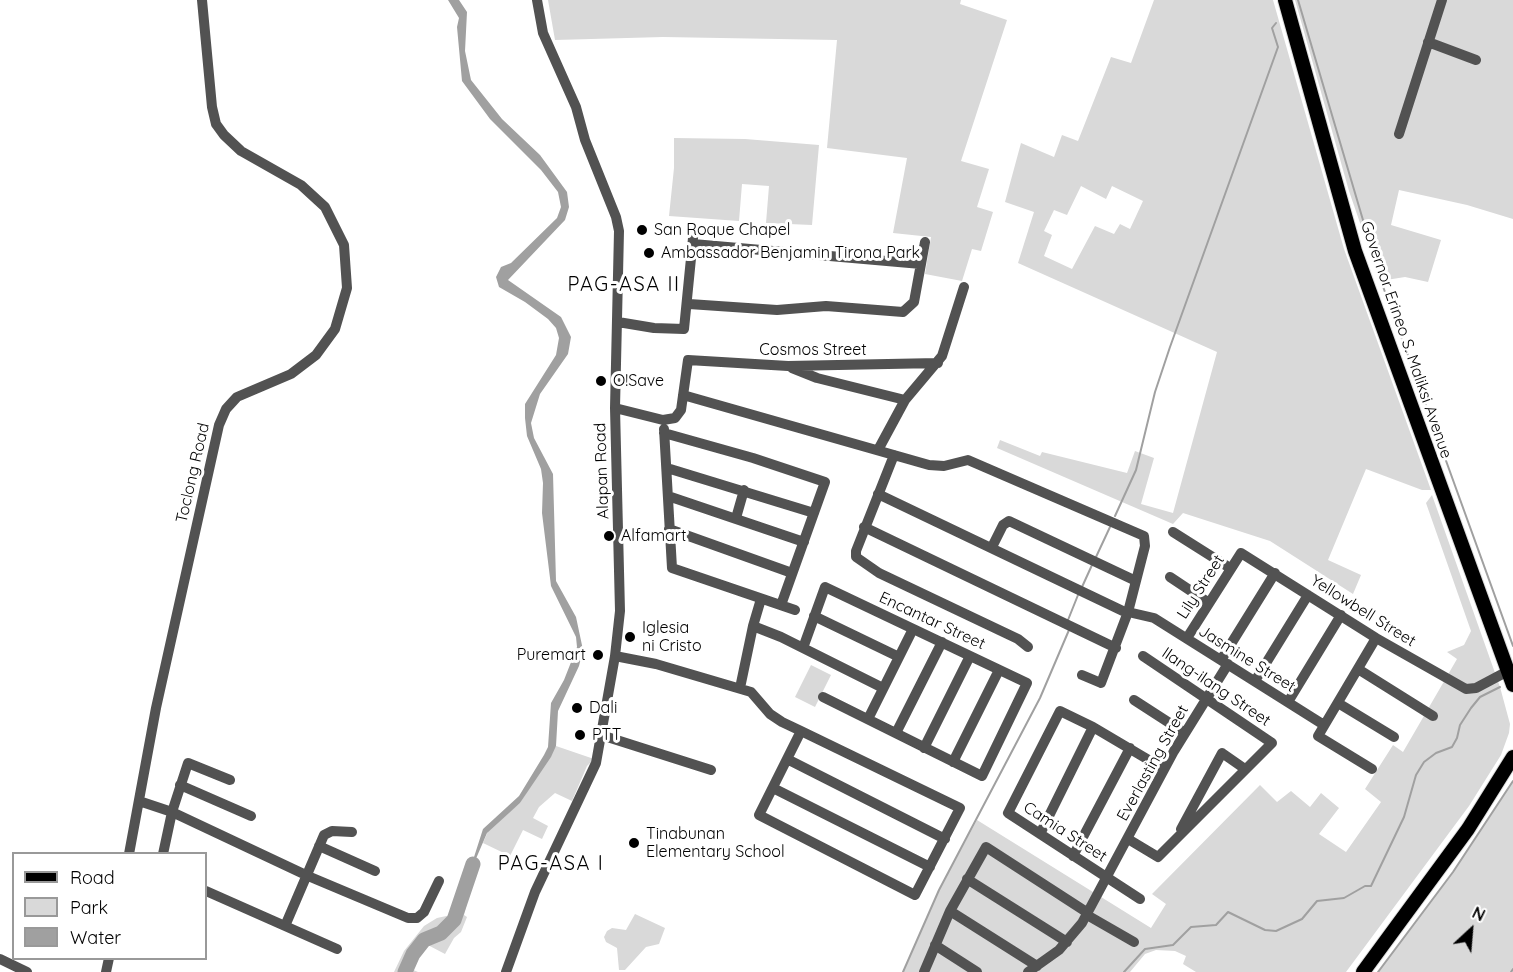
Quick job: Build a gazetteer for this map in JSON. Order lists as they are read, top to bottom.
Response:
{
  "streets": {
    "main road": ["Governor Erineo S. Maliksi Avenue"],
    "street": [
      "Cosmos Street",
      "Alapan Road",
      "Toclong Road",
      "Lily Street",
      "Yellowbell Street",
      "Encantar Street",
      "Jasmine Street",
      "Ilang-ilang Street",
      "Everlasting Street",
      "Camia Street"
    ]
  },
  "crossings": [
    ["Governor Erineo S. Maliksi Avenue", "Yellowbell Street"],
    ["Lily Street", "Yellowbell Street"],
    ["Lily Street", "Jasmine Street"],
    ["Yellowbell Street", "Everlasting Street"],
    ["Jasmine Street", "Everlasting Street"],
    ["Ilang-ilang Street", "Everlasting Street"],
    ["Everlasting Street", "Camia Street"]
  ],
  "districts": ["PAG-ASA II", "PAG-ASA I"],
  "places": [
    "San Roque Chapel",
    "Ambassador Benjamin Tirona Park",
    "O!Save",
    "Alfamart",
    "Iglesia ni Cristo",
    "Puremart",
    "Dali",
    "PTT",
    "Tinabunan Elementary School"
  ],
  "legend": ["Road", "Park", "Water"],
  "north": "top right"
}
